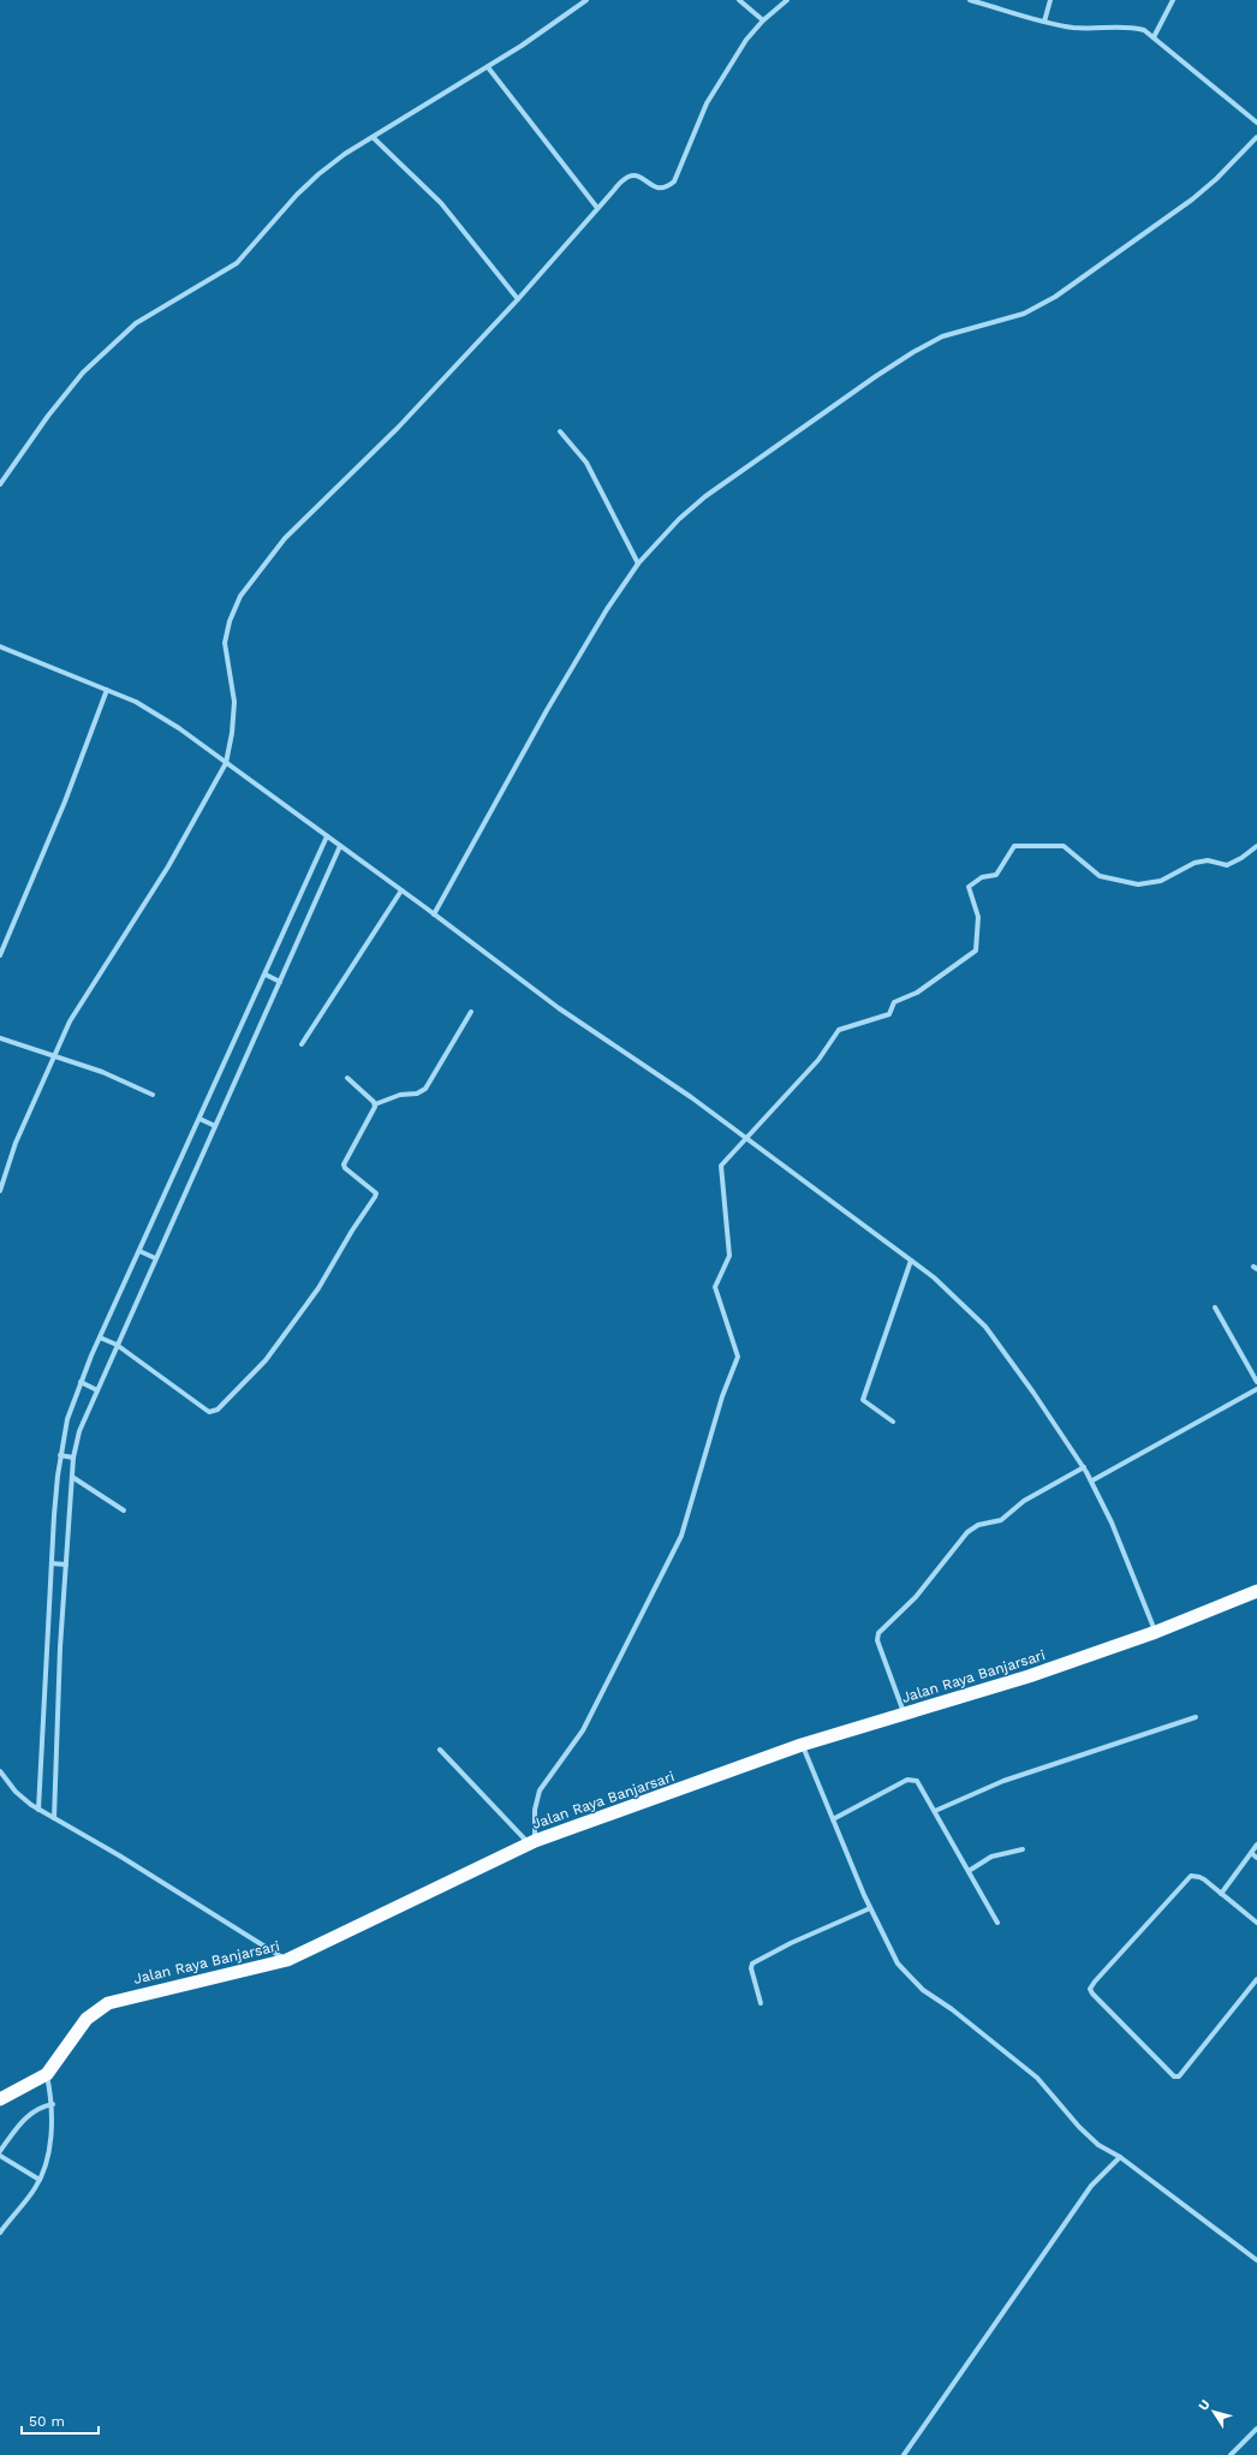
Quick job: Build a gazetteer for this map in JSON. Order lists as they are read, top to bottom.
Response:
{
  "streets": {
    "highway": ["Jalan Raya Banjarsari"]
  },
  "scale_bar": "50 m",
  "north": "top left"
}
